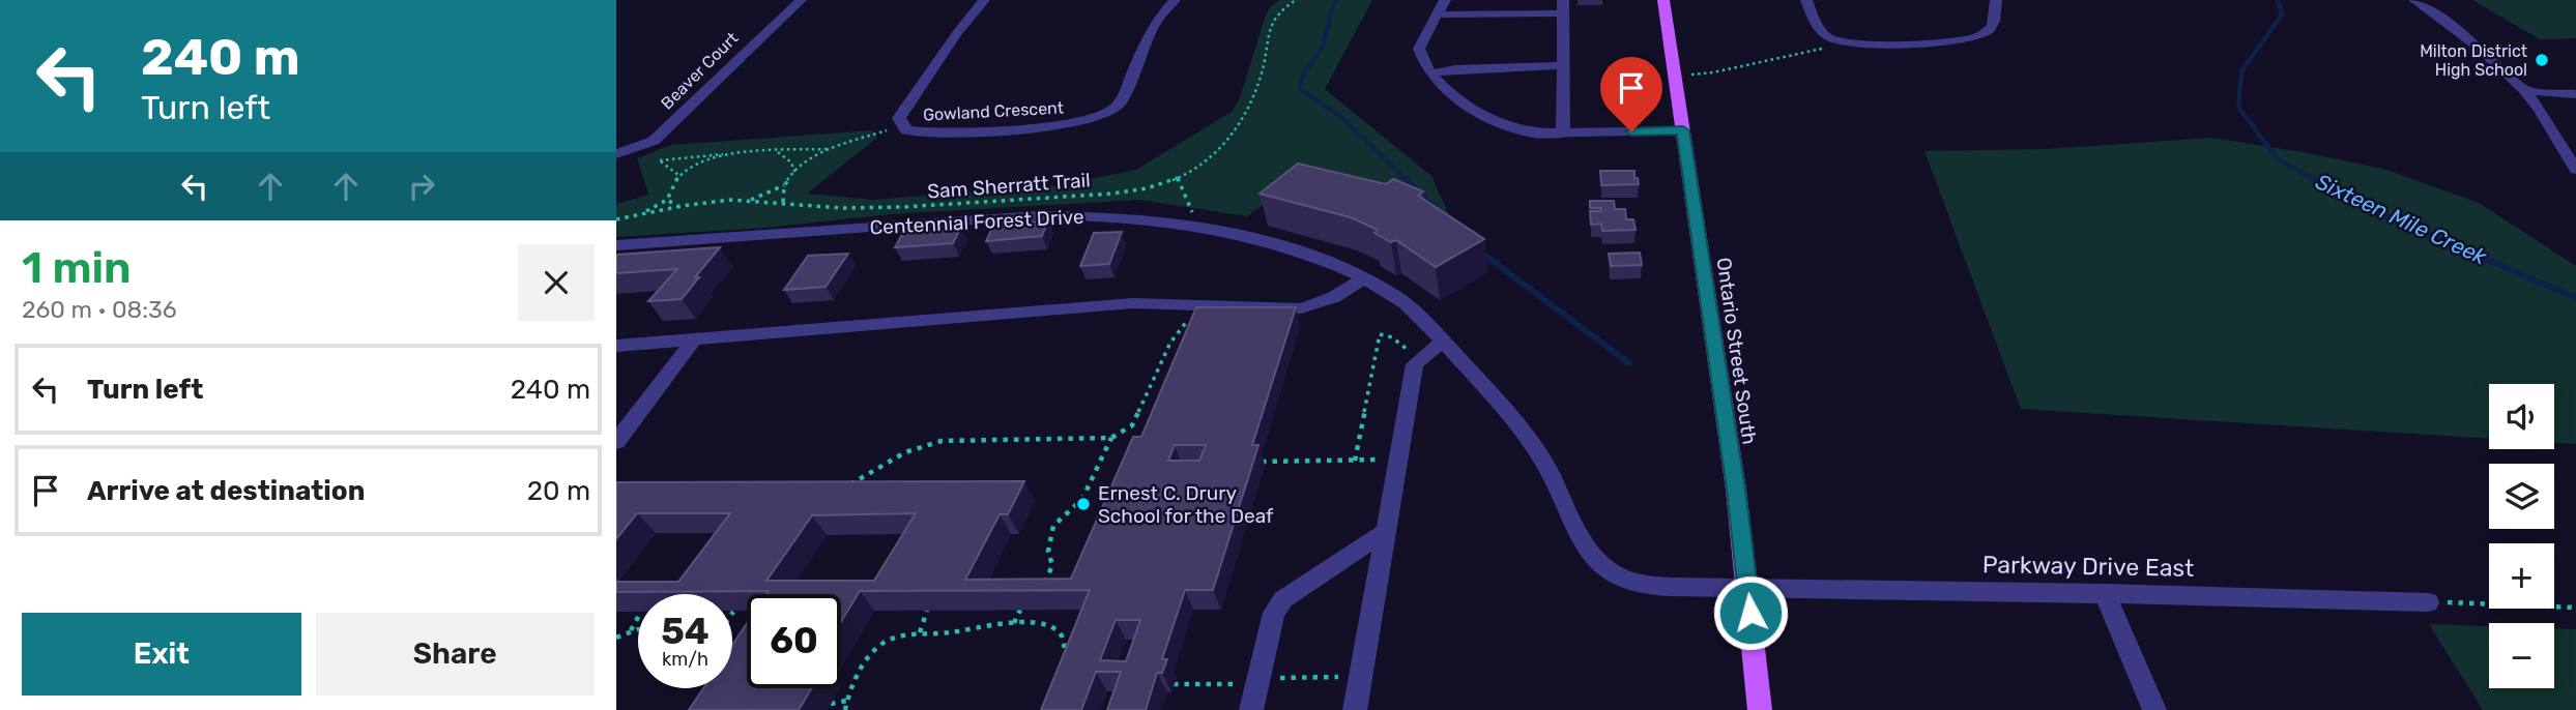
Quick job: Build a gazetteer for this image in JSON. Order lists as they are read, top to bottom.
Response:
{
  "streets": {
    "main road": ["Ontario Street South"],
    "street": [
      "Beaver Court",
      "Gowland Crescent",
      "Centennial Forest Drive",
      "Parkway Drive East"
    ],
    "path": ["Sam Sherratt Trail"]
  },
  "crossings": [
    ["Centennial Forest Drive", "Ontario Street South"],
    ["Centennial Forest Drive", "Parkway Drive East"],
    ["Ontario Street South", "Parkway Drive East"]
  ],
  "water": ["Sixteen Mile Creek"],
  "places": ["Milton District High School", "Ernest C. Drury School for the Deaf"],
  "page": {
    "turn": ["240 m", "Turn left"],
    "heading": ["1 min", "260 m · 08:36"],
    "list": [
      {
        "name": "Turn left",
        "value": "240 m"
      },
      {
        "name": "Arrive at destination",
        "value": "20 m"
      }
    ],
    "map_buttons": ["+", "−"],
    "speed": "54 km/h",
    "limit": "60",
    "buttons": ["Exit", "Share"]
  }
}
